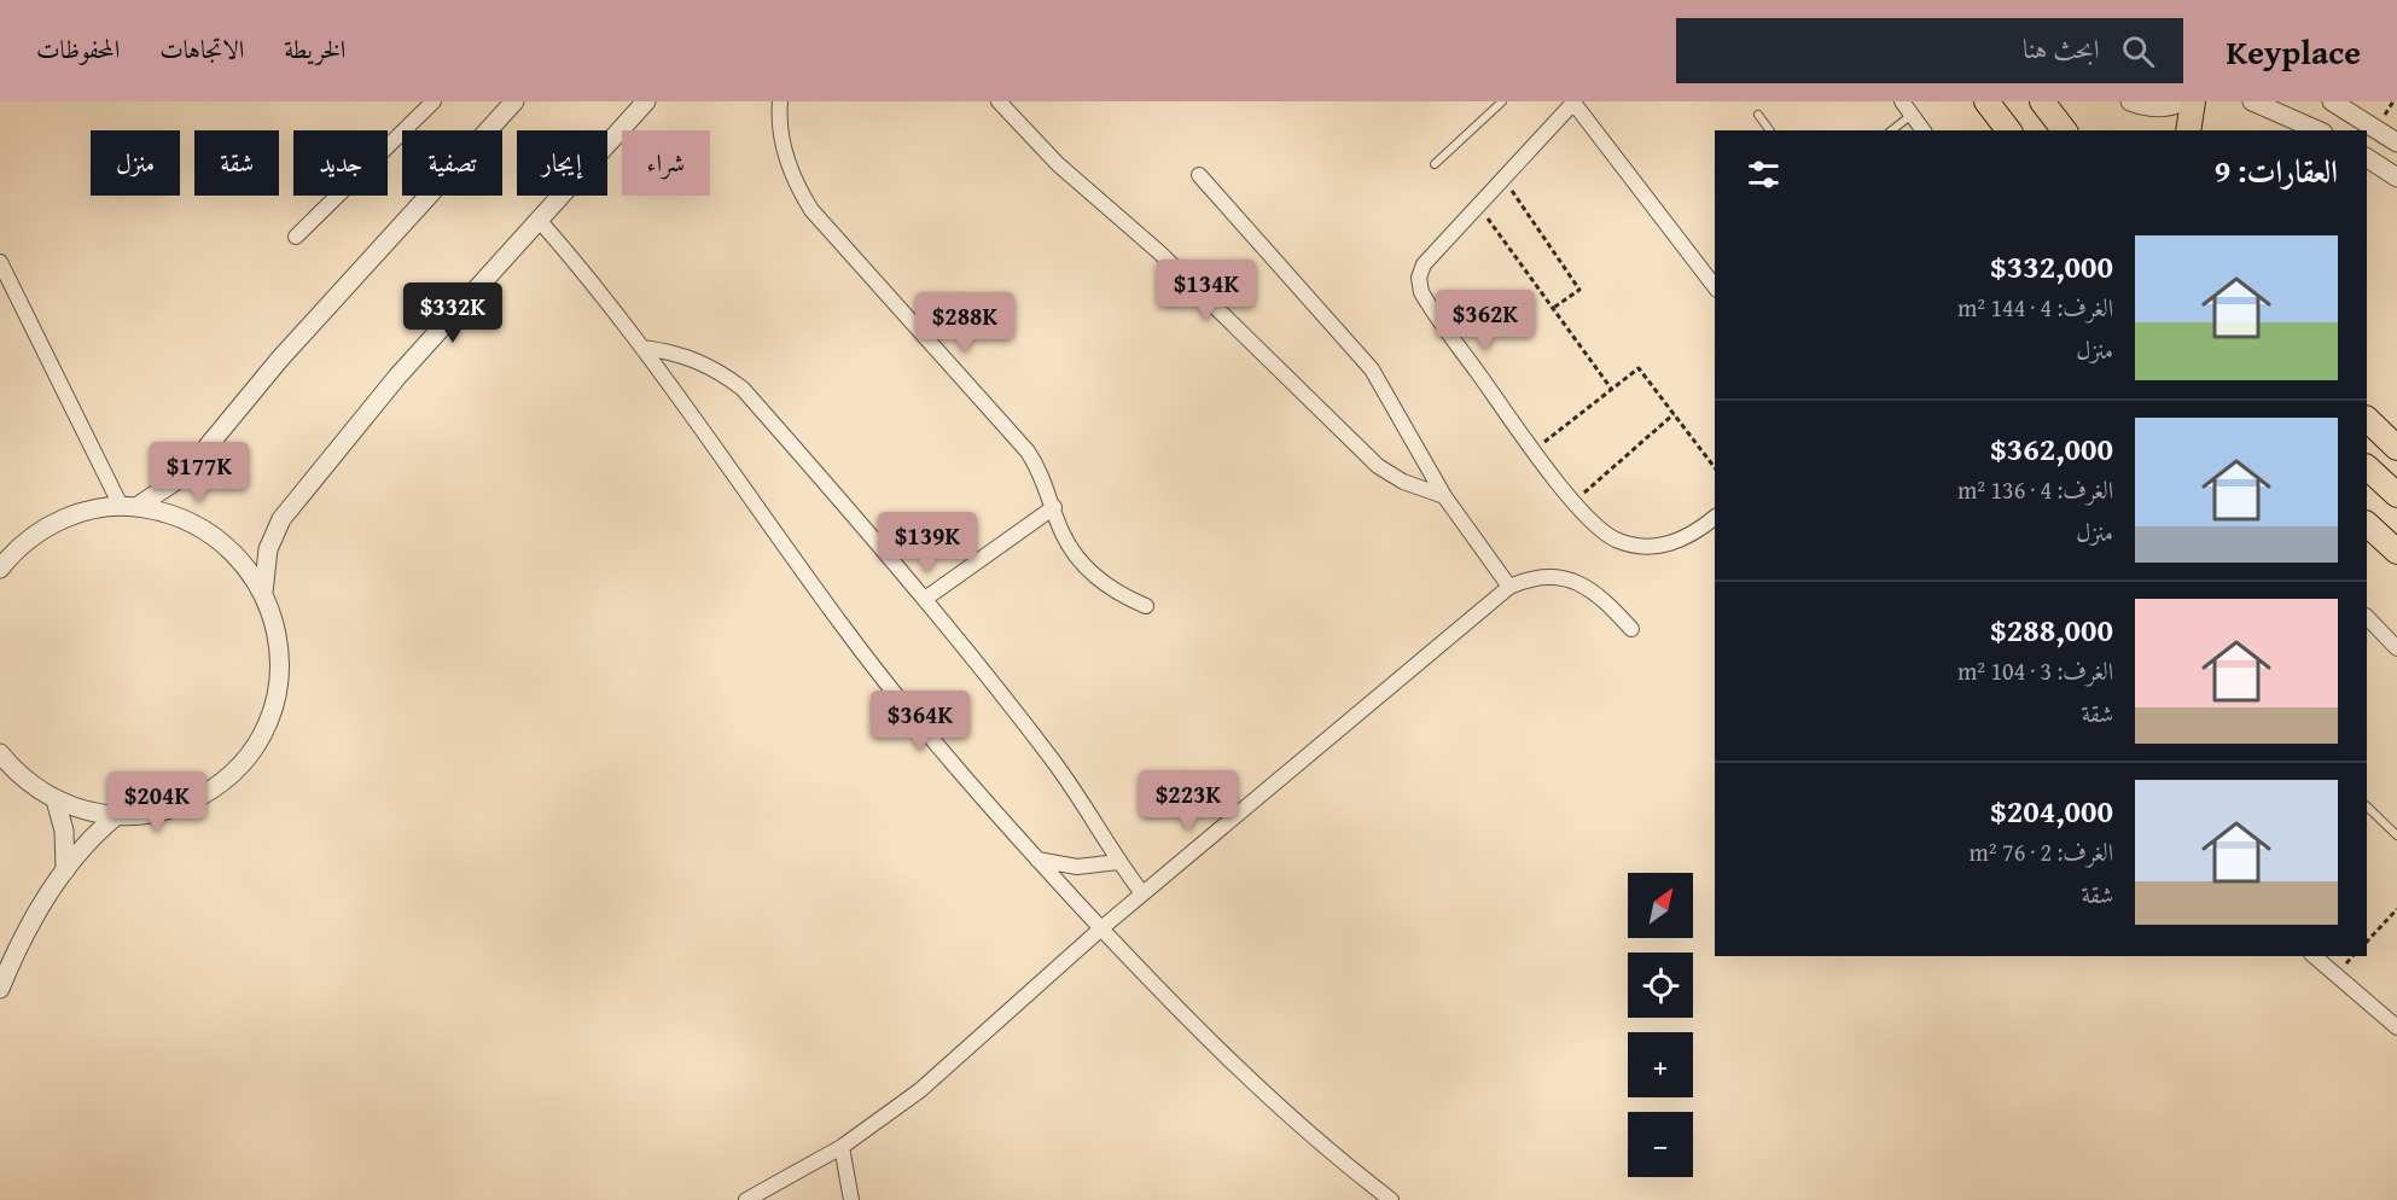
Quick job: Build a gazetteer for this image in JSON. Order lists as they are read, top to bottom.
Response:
{
  "north": "top right",
  "page": {
    "header": "Keyplace",
    "search": "ابحث هنا",
    "nav": ["الخريطة", "الاتجاهات", "المحفوظات"],
    "chip": [
      "شراء",
      "إيجار",
      "تصفية",
      "جديد",
      "شقة",
      "منزل"
    ],
    "heading": "العقارات: 9",
    "list": [
      {
        "name": "$332,000",
        "note": "الغرف: 4 · 144 m² · منزل"
      },
      {
        "name": "$362,000",
        "note": "الغرف: 4 · 136 m² · منزل"
      },
      {
        "name": "$288,000",
        "note": "الغرف: 3 · 104 m² · شقة"
      },
      {
        "name": "$204,000",
        "note": "الغرف: 2 · 76 m² · شقة"
      }
    ],
    "price": [
      "$134K",
      "$332K",
      "$362K",
      "$288K",
      "$177K",
      "$139K",
      "$364K",
      "$223K",
      "$204K"
    ],
    "map_buttons": ["+", "−"]
  }
}
